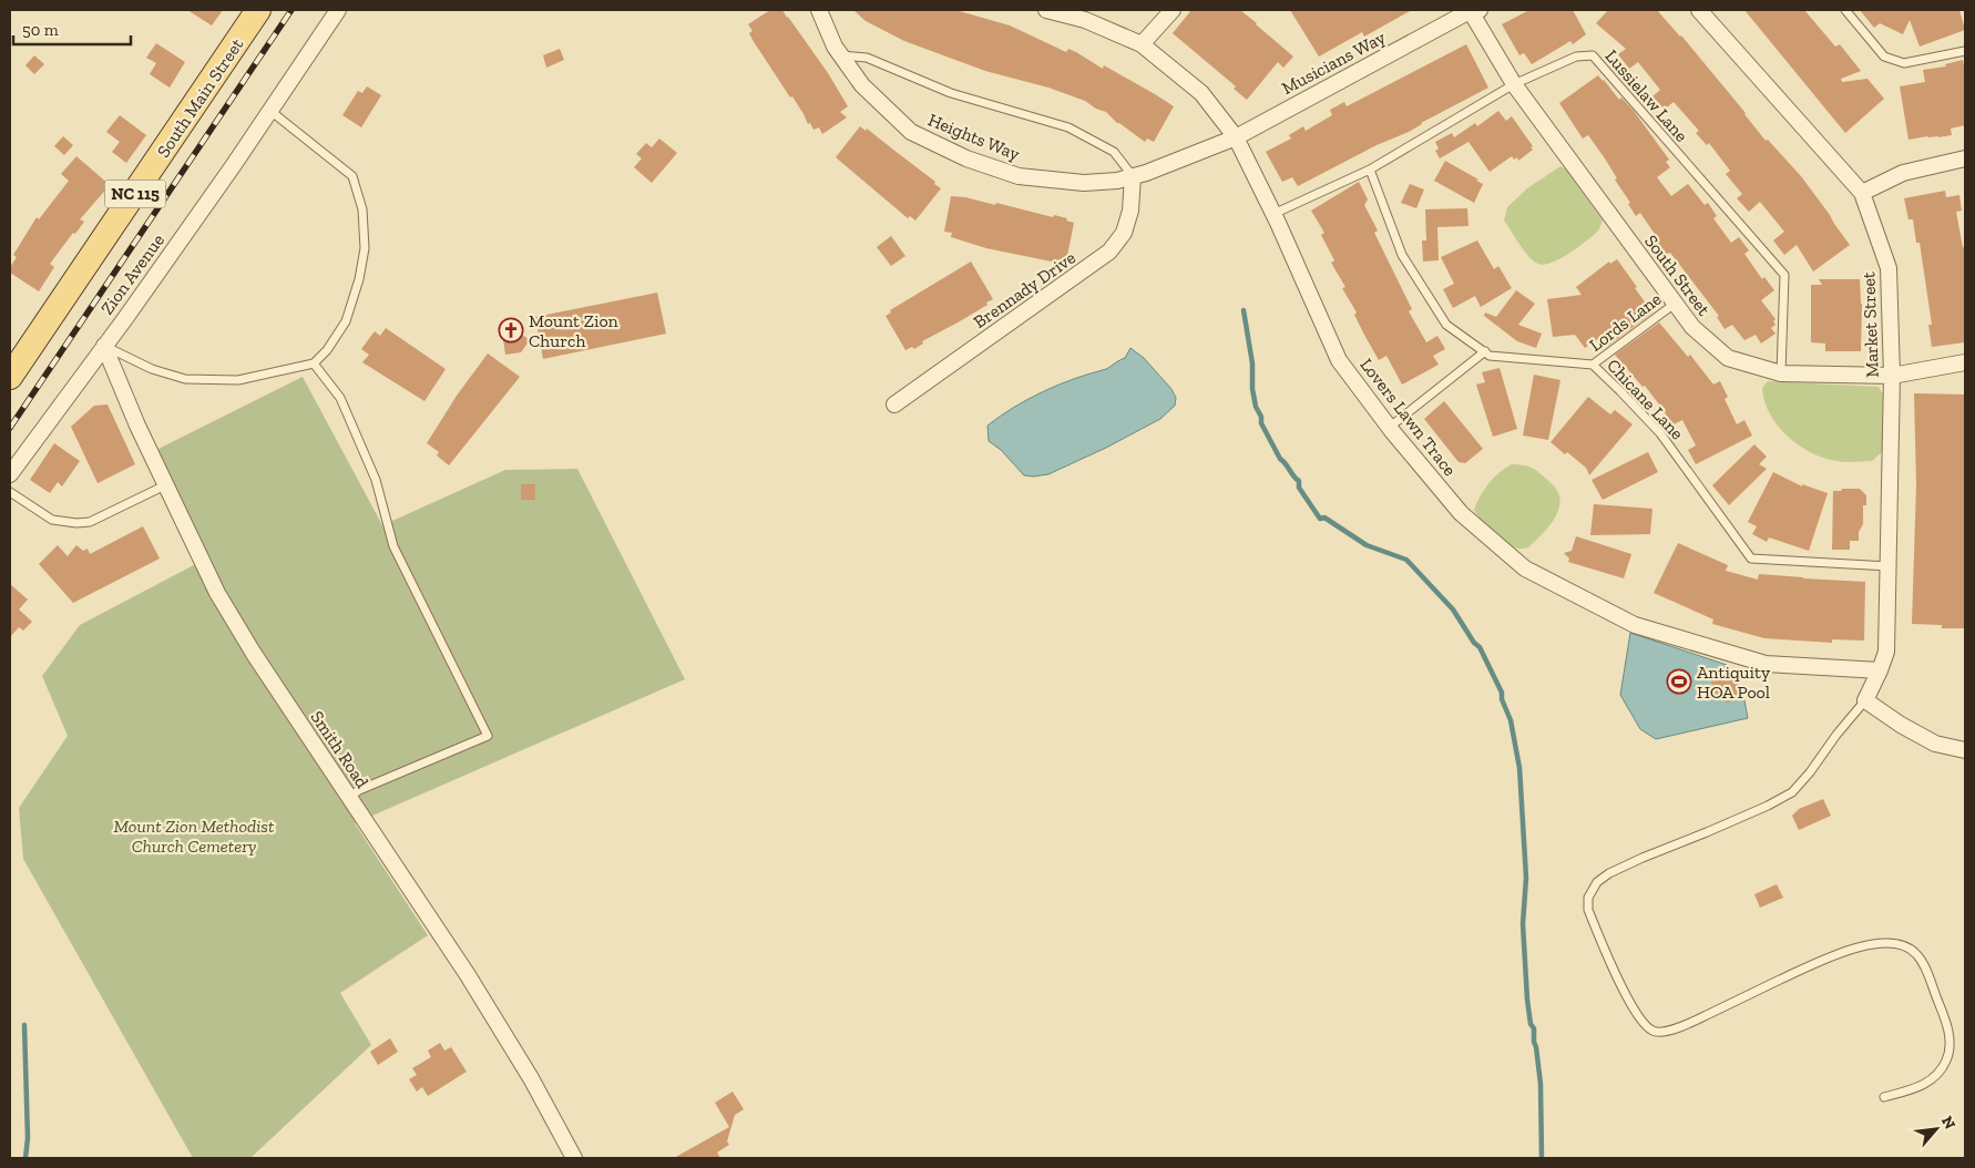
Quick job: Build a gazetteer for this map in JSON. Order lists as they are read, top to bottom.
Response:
{
  "streets": {
    "main road": ["South Main Street", "NC 115"],
    "street": [
      "Musicians Way",
      "Heights Way",
      "Zion Avenue",
      "South Street",
      "Brennady Drive",
      "Market Street",
      "Lovers Lawn Trace",
      "Smith Road"
    ],
    "lane": ["Lussielaw Lane", "Lords Lane", "Chicane Lane"]
  },
  "crossings": [
    ["Musicians Way", "Heights Way"],
    ["Musicians Way", "South Street"],
    ["Musicians Way", "Lovers Lawn Trace"],
    ["Lussielaw Lane", "South Street"],
    ["Lussielaw Lane", "Chicane Lane"],
    ["Lussielaw Lane", "Lovers Lawn Trace"],
    ["Heights Way", "Brennady Drive"],
    ["Heights Way", "Lovers Lawn Trace"],
    ["Zion Avenue", "Smith Road"],
    ["South Street", "Lords Lane"],
    ["South Street", "Market Street"],
    ["Lords Lane", "Chicane Lane"],
    ["Market Street", "Chicane Lane"],
    ["Market Street", "Lovers Lawn Trace"]
  ],
  "parks": ["Mount Zion Methodist Church Cemetery"],
  "places": {
    "church": ["Mount Zion Church"],
    "sports": ["Antiquity HOA Pool"]
  },
  "scale_bar": "50 m",
  "north": "top right"
}
